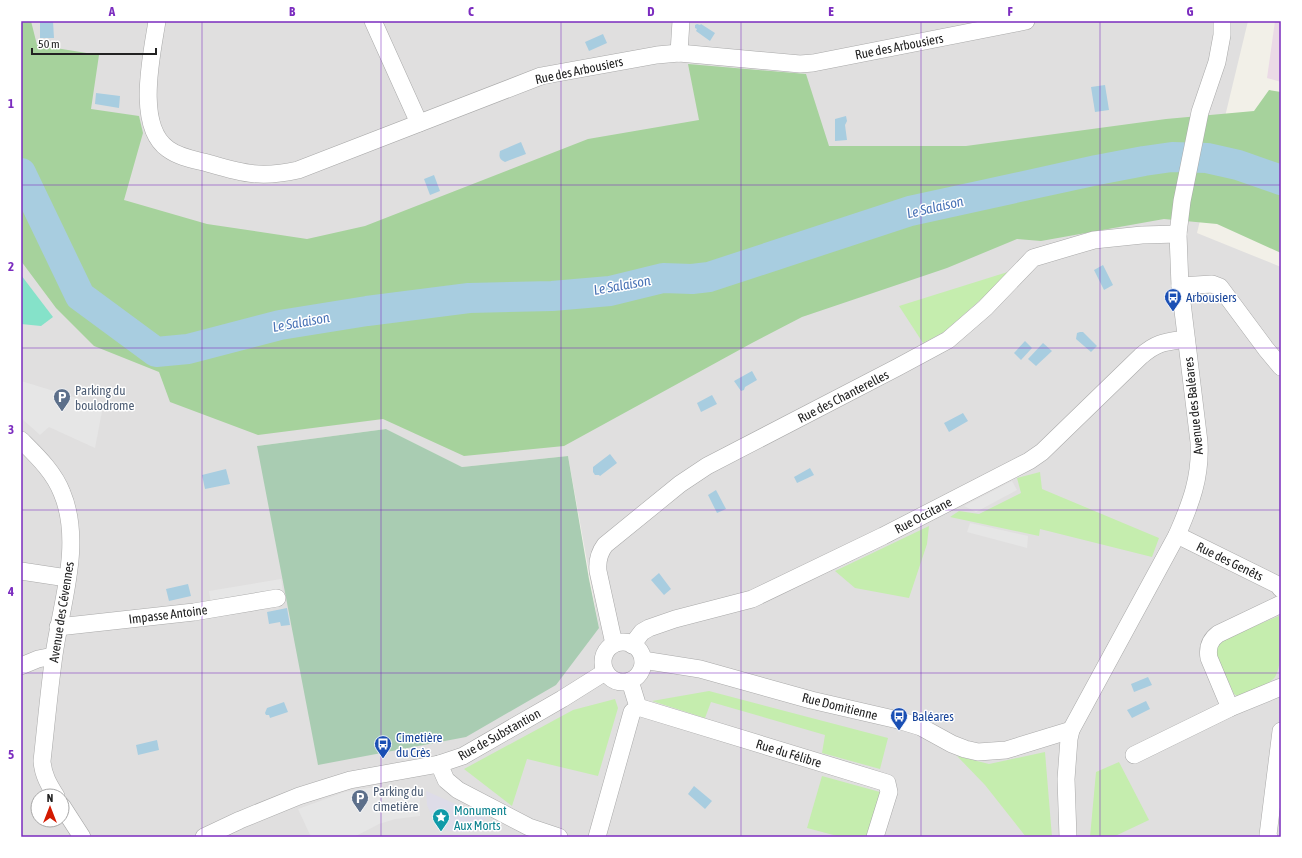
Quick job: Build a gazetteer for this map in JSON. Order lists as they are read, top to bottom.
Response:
{
  "streets": {
    "street": [
      "Rue des Arbousiers",
      "Rue des Chanterelles",
      "Avenue des Baléares",
      "Rue Occitane",
      "Rue des Genêts",
      "Avenue des Cévennes",
      "Impasse Antoine",
      "Rue Domitienne",
      "Rue de Substantion",
      "Rue du Félibre"
    ]
  },
  "crossings": [
    ["Rue des Chanterelles", "Avenue des Baléares"],
    ["Rue des Chanterelles", "Rue Occitane"],
    ["Rue des Chanterelles", "Rue Domitienne"],
    ["Rue des Chanterelles", "Rue de Substantion"],
    ["Avenue des Baléares", "Rue Occitane"],
    ["Avenue des Baléares", "Rue des Genêts"],
    ["Avenue des Baléares", "Rue Domitienne"],
    ["Rue Occitane", "Rue Domitienne"],
    ["Rue Occitane", "Rue de Substantion"],
    ["Avenue des Cévennes", "Impasse Antoine"],
    ["Rue Domitienne", "Rue de Substantion"]
  ],
  "water": ["Le Salaison"],
  "places": {
    "bus stop": ["Arbousiers", "Baléares", "Cimetière du Crès"],
    "parking": ["Parking du boulodrome", "Parking du cimetière"],
    "place": ["Monument Aux Morts"]
  },
  "scale_bar": "50 m",
  "north": "top",
  "grid": {
    "columns": [
      "A",
      "B",
      "C",
      "D",
      "E",
      "F",
      "G"
    ],
    "rows": [
      "1",
      "2",
      "3",
      "4",
      "5"
    ]
  }
}
